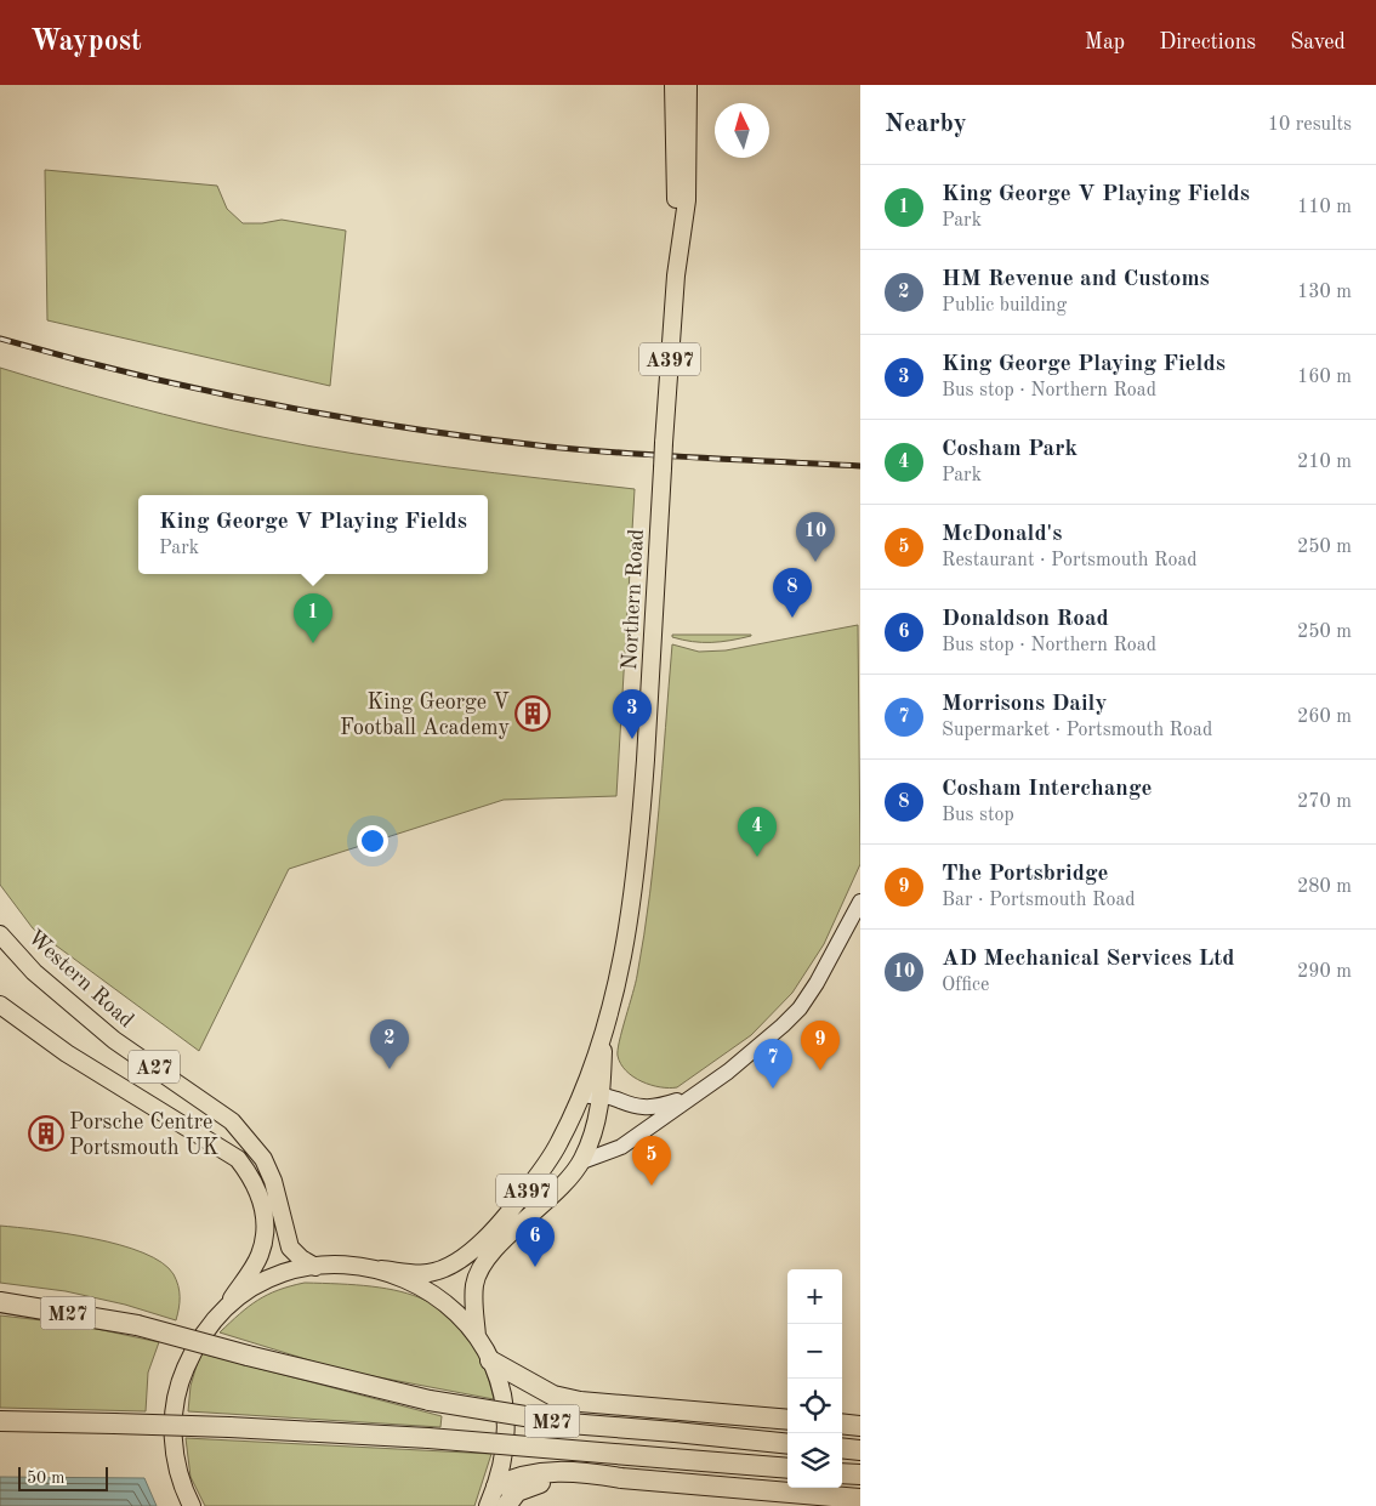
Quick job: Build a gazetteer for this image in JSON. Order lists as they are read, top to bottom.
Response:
{
  "streets": {
    "highway": ["M27"],
    "main road": [
      "A397",
      "Northern Road",
      "Western Road",
      "A27"
    ]
  },
  "places": {
    "building": ["King George V Football Academy", "Porsche Centre Portsmouth UK"]
  },
  "scale_bar": "50 m",
  "north": "top",
  "page": {
    "header": "Waypost",
    "nav": ["Map", "Directions", "Saved"],
    "heading": ["Nearby", "10 results"],
    "list": [
      {
        "mark": "1",
        "name": "King George V Playing Fields",
        "note": "Park",
        "value": "110 m"
      },
      {
        "mark": "2",
        "name": "HM Revenue and Customs",
        "note": "Public building",
        "value": "130 m"
      },
      {
        "mark": "3",
        "name": "King George Playing Fields",
        "note": "Bus stop · Northern Road",
        "value": "160 m"
      },
      {
        "mark": "4",
        "name": "Cosham Park",
        "note": "Park",
        "value": "210 m"
      },
      {
        "mark": "5",
        "name": "McDonald's",
        "note": "Restaurant · Portsmouth Road",
        "value": "250 m"
      },
      {
        "mark": "6",
        "name": "Donaldson Road",
        "note": "Bus stop · Northern Road",
        "value": "250 m"
      },
      {
        "mark": "7",
        "name": "Morrisons Daily",
        "note": "Supermarket · Portsmouth Road",
        "value": "260 m"
      },
      {
        "mark": "8",
        "name": "Cosham Interchange",
        "note": "Bus stop",
        "value": "270 m"
      },
      {
        "mark": "9",
        "name": "The Portsbridge",
        "note": "Bar · Portsmouth Road",
        "value": "280 m"
      },
      {
        "mark": "10",
        "name": "AD Mechanical Services Ltd",
        "note": "Office",
        "value": "290 m"
      }
    ],
    "popup": ["King George V Playing Fields", "Park"],
    "pins": [
      "10",
      "8",
      "1",
      "3",
      "4",
      "2",
      "9",
      "7",
      "5",
      "6"
    ],
    "map_buttons": ["+", "−"],
    "scale": "50 m"
  }
}
